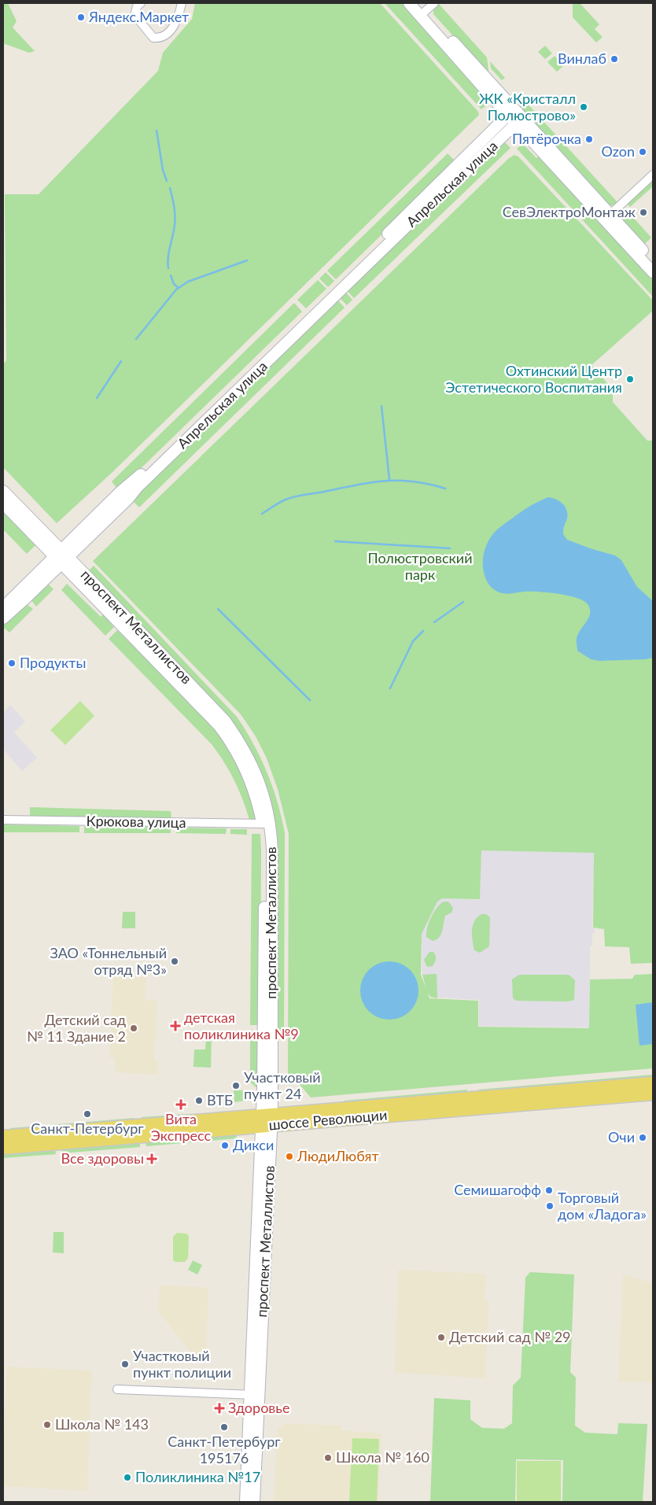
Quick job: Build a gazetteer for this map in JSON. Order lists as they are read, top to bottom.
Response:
{
  "streets": {
    "main road": ["шоссе Революции"],
    "street": ["Апрельская улица", "проспект Металлистов", "Крюкова улица"]
  },
  "crossings": [
    ["Апрельская улица", "проспект Металлистов"],
    ["проспект Металлистов", "Крюкова улица"],
    ["проспект Металлистов", "шоссе Революции"]
  ],
  "parks": ["Полюстровский парк"],
  "places": {
    "other": [
      "Яндекс.Маркет",
      "Винлаб",
      "ЖК «Кристалл Полюстрово»",
      "Пятёрочка",
      "Ozon",
      "СевЭлектроМонтаж",
      "Охтинский Центр Эстетического Воспитания",
      "Продукты",
      "ЗАО «Тоннельный отряд №3»",
      "Детский сад № 11 Здание 2",
      "Участковый пункт 24",
      "ВТБ",
      "Санкт-Петербург",
      "Очи",
      "Дикси",
      "ЛюдиЛюбят",
      "Семишагофф",
      "Торговый дом «Ладога»",
      "Детский сад № 29",
      "Участковый пункт полиции",
      "Школа № 143",
      "Санкт-Петербург 195176",
      "Школа № 160",
      "Поликлиника №17"
    ],
    "health": [
      "детская поликлиника №9",
      "Вита Экспресс",
      "Все здоровы",
      "Здоровье"
    ]
  }
}
